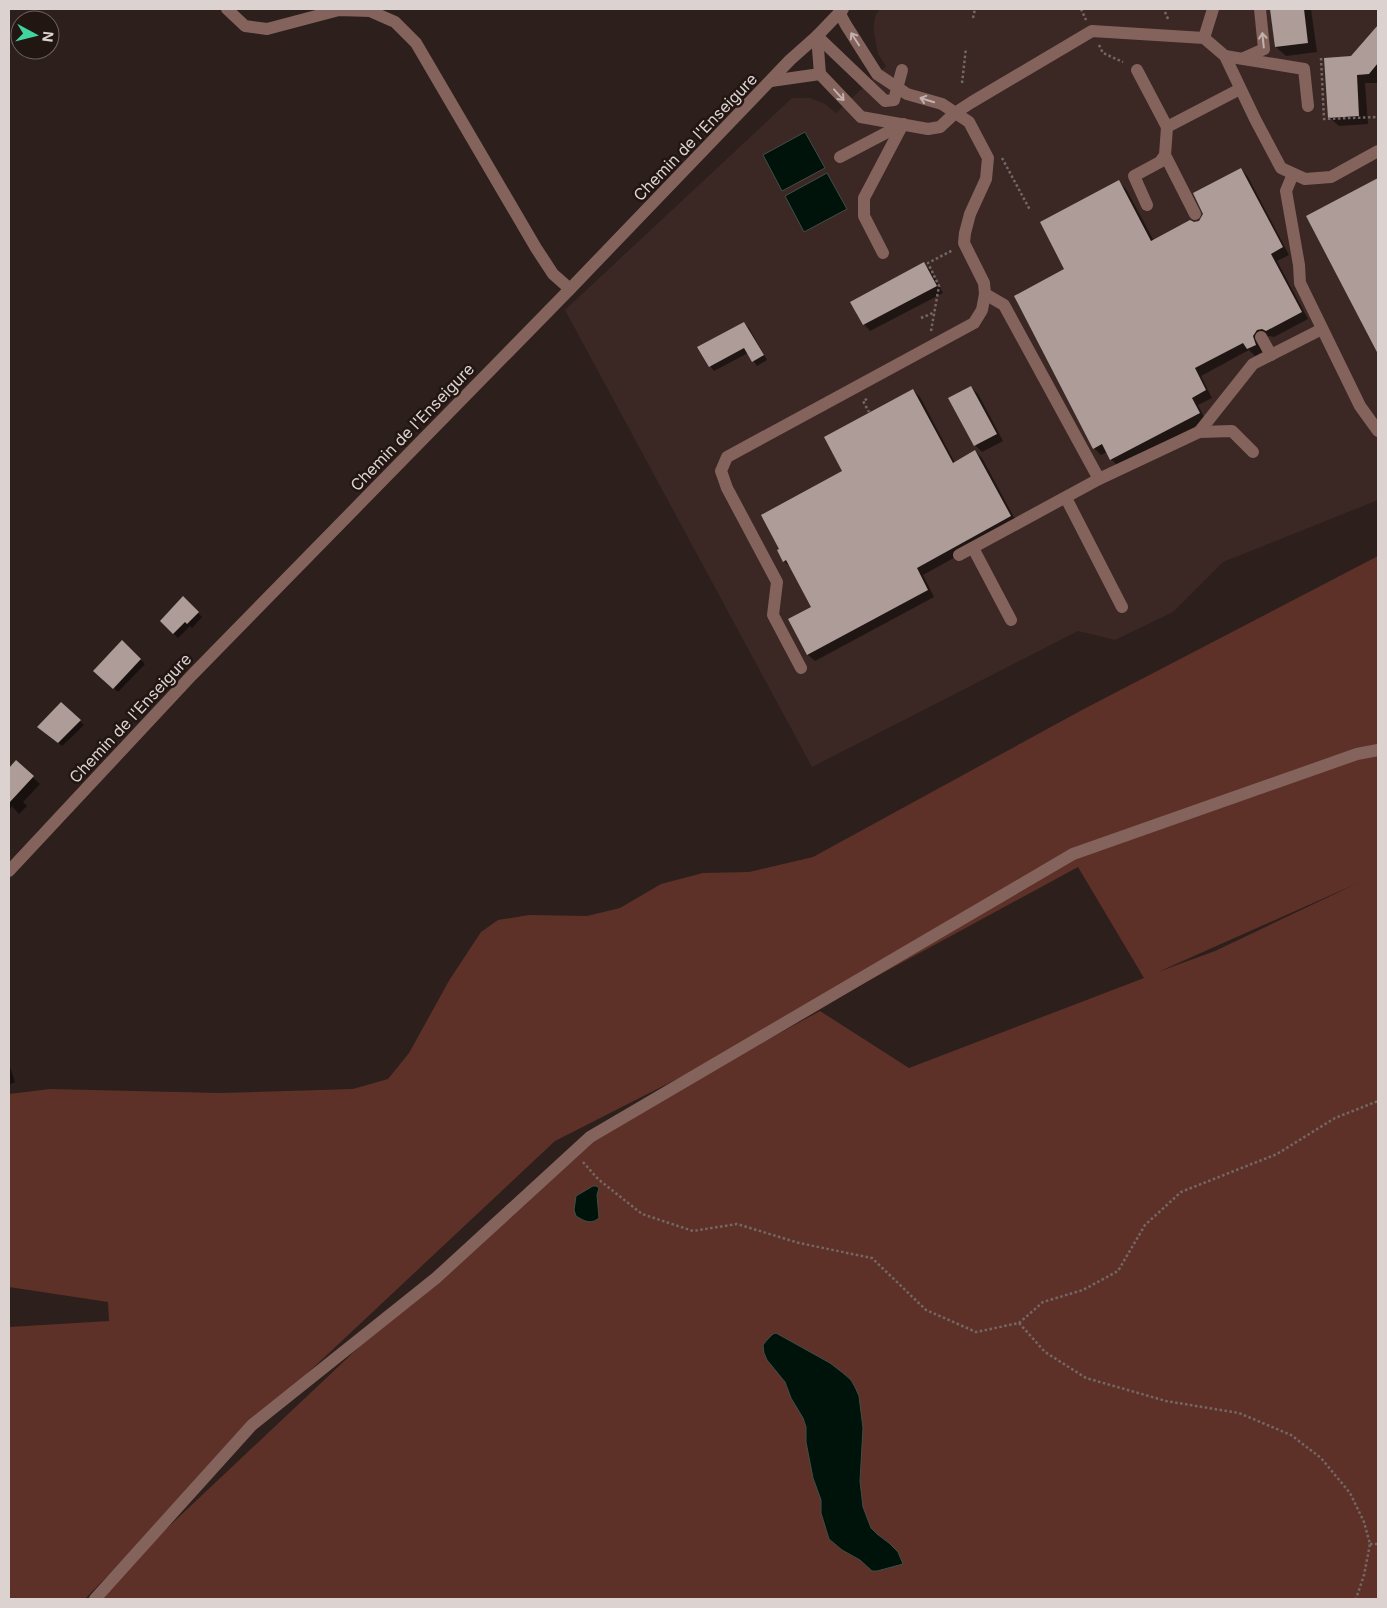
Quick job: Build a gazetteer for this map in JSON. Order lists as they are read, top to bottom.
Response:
{
  "streets": {
    "street": ["Chemin de l'Enseigure"]
  },
  "north": "right"
}
